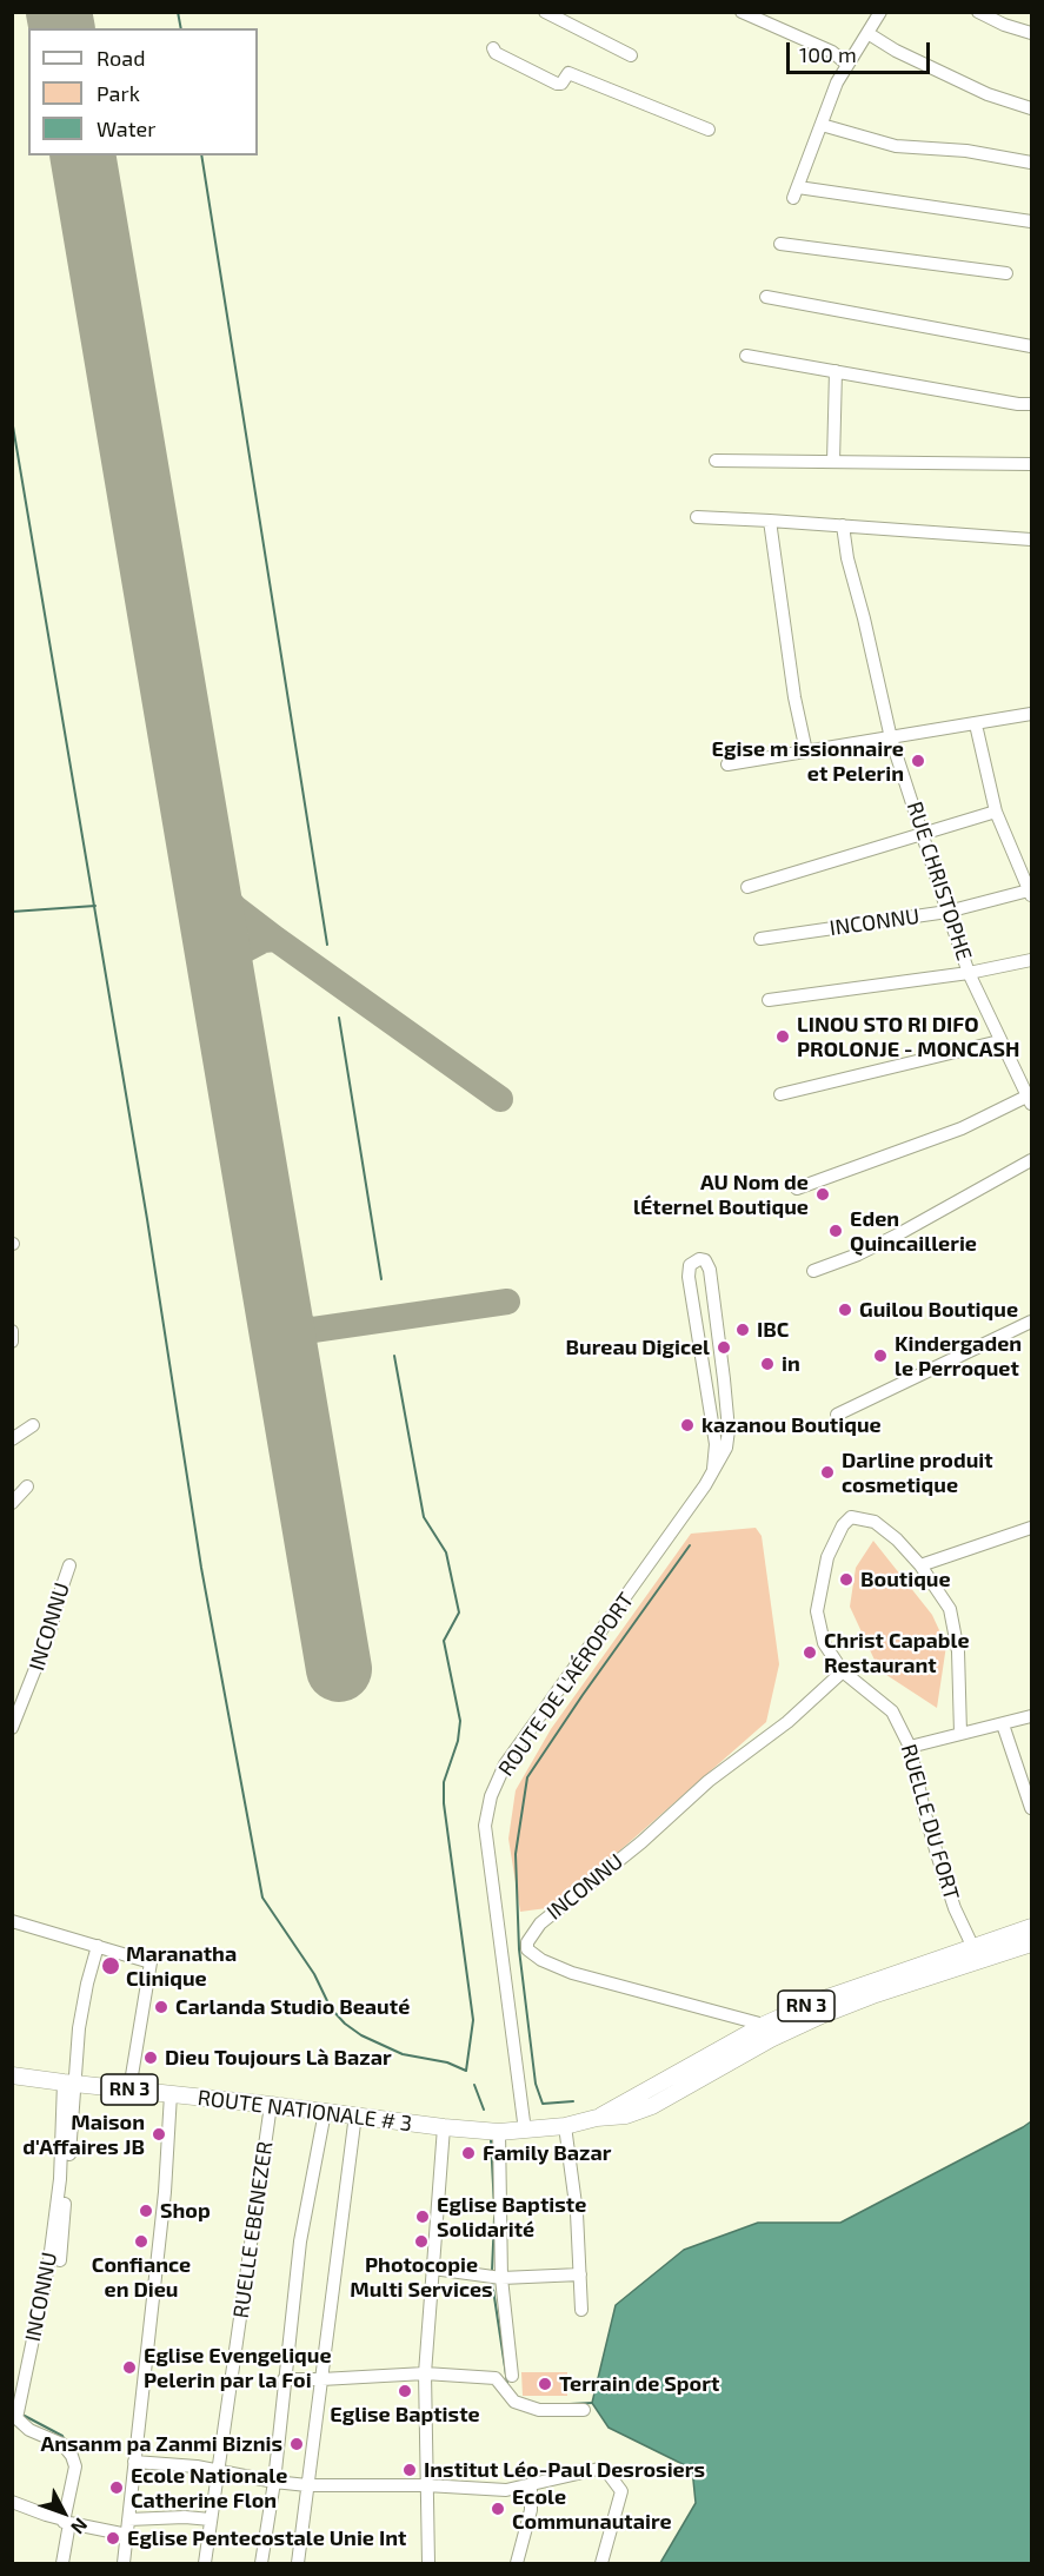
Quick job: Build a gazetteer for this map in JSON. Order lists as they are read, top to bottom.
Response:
{
  "streets": {
    "main road": ["RN 3", "ROUTE NATIONALE # 3"],
    "street": [
      "RUE CHRISTOPHE",
      "INCONNU",
      "ROUTE DE L'AÉROPORT",
      "RUELLE DU FORT",
      "RUELLE EBENEZER"
    ]
  },
  "crossings": [
    ["RUE CHRISTOPHE", "INCONNU"],
    ["INCONNU", "RUELLE DU FORT"],
    ["INCONNU", "ROUTE NATIONALE # 3"],
    ["ROUTE DE L'AÉROPORT", "ROUTE NATIONALE # 3"],
    ["RUELLE DU FORT", "ROUTE NATIONALE # 3"],
    ["ROUTE NATIONALE # 3", "RUELLE EBENEZER"]
  ],
  "places": [
    "Egise m issionnaire et Pelerin",
    "LINOU STO RI DIFO PROLONJE - MONCASH",
    "AU Nom de lÉternel Boutique",
    "Eden Quincaillerie",
    "Guilou Boutique",
    "IBC",
    "Bureau Digicel",
    "Kindergaden le Perroquet",
    "in",
    "kazanou Boutique",
    "Darline produit cosmetique",
    "Boutique",
    "Christ Capable Restaurant",
    "Maranatha Clinique",
    "Carlanda Studio Beauté",
    "Dieu Toujours Là Bazar",
    "Maison d'Affaires JB",
    "Family Bazar",
    "Shop",
    "Eglise Baptiste Solidarité",
    "Confiance en Dieu",
    "Photocopie Multi Services",
    "Eglise Evengelique Pelerin par la Foi",
    "Terrain de Sport",
    "Eglise Baptiste",
    "Ansanm pa Zanmi Biznis",
    "Institut Léo-Paul Desrosiers",
    "Ecole Nationale Catherine Flon",
    "Ecole Communautaire",
    "Eglise Pentecostale Unie Int"
  ],
  "legend": ["Road", "Park", "Water"],
  "scale_bar": "100 m",
  "north": "bottom right"
}
